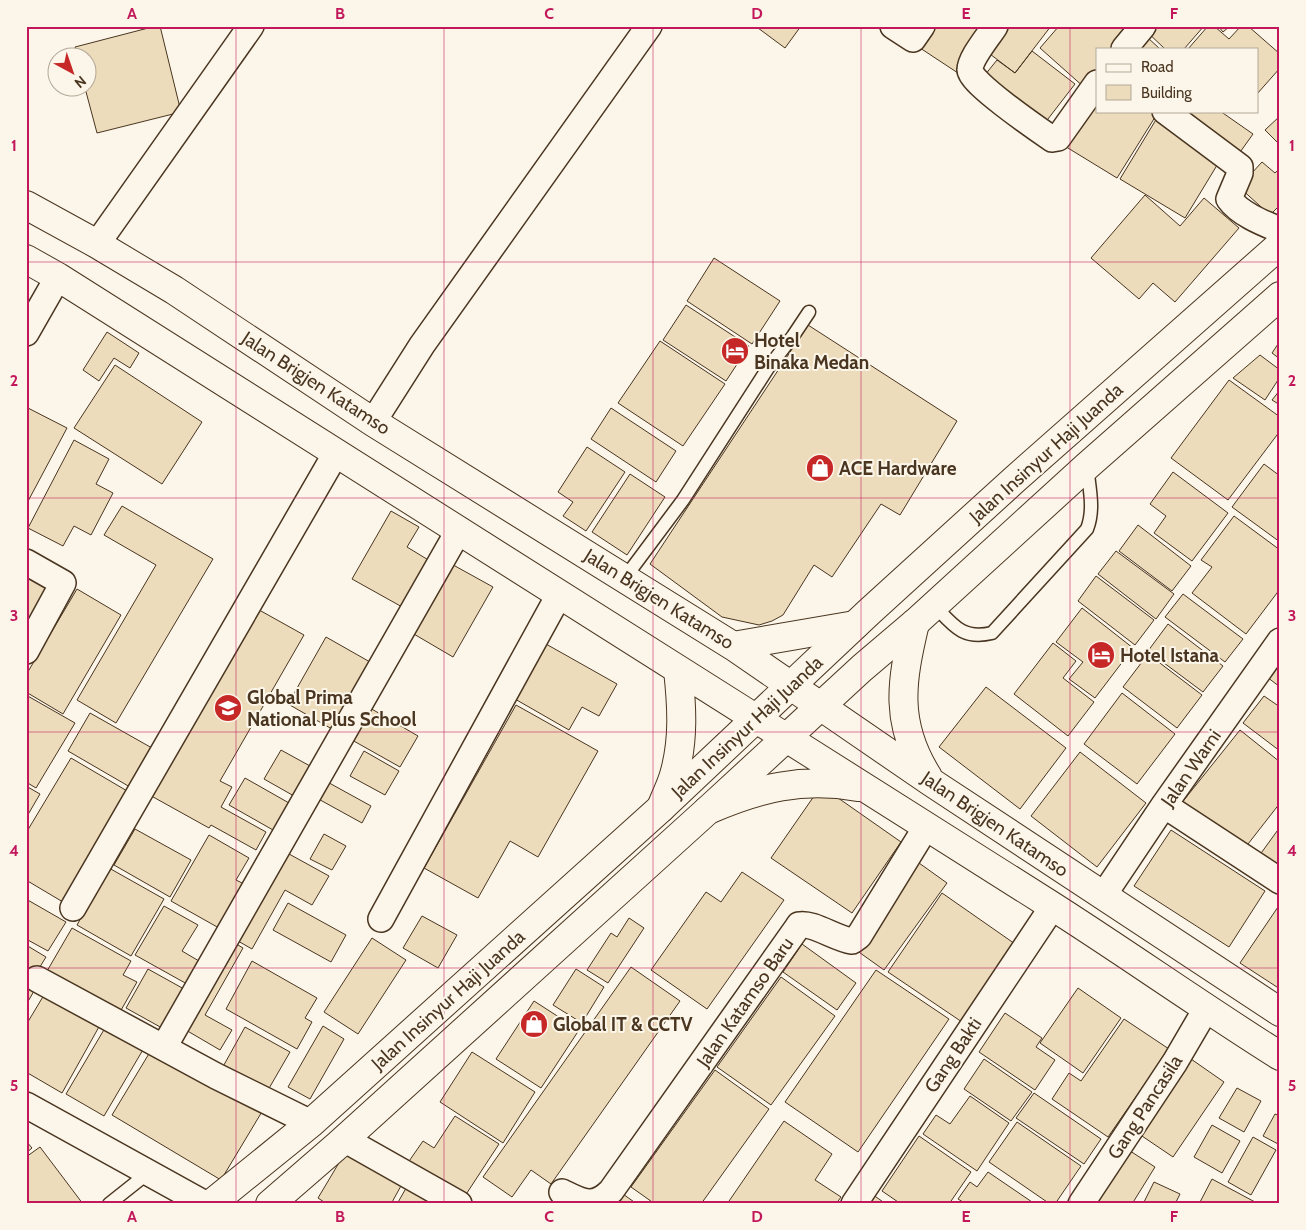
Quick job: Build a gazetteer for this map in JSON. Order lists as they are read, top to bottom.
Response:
{
  "streets": {
    "main road": ["Jalan Brigjen Katamso", "Jalan Insinyur Haji Juanda"],
    "street": [
      "Jalan Warni",
      "Jalan Katamso Baru",
      "Gang Bakti",
      "Gang Pancasila"
    ]
  },
  "crossings": [
    ["Jalan Brigjen Katamso", "Jalan Insinyur Haji Juanda"],
    ["Jalan Brigjen Katamso", "Jalan Warni"],
    ["Jalan Brigjen Katamso", "Jalan Katamso Baru"],
    ["Jalan Brigjen Katamso", "Gang Bakti"],
    ["Jalan Brigjen Katamso", "Gang Pancasila"]
  ],
  "places": {
    "hotel": ["Hotel Binaka Medan", "Hotel Istana"],
    "shop": ["ACE Hardware", "Global IT & CCTV"],
    "school or university": ["Global Prima National Plus School"]
  },
  "legend": ["Road", "Building"],
  "north": "bottom right",
  "grid": {
    "columns": [
      "A",
      "B",
      "C",
      "D",
      "E",
      "F"
    ],
    "rows": [
      "1",
      "2",
      "3",
      "4",
      "5"
    ]
  }
}
